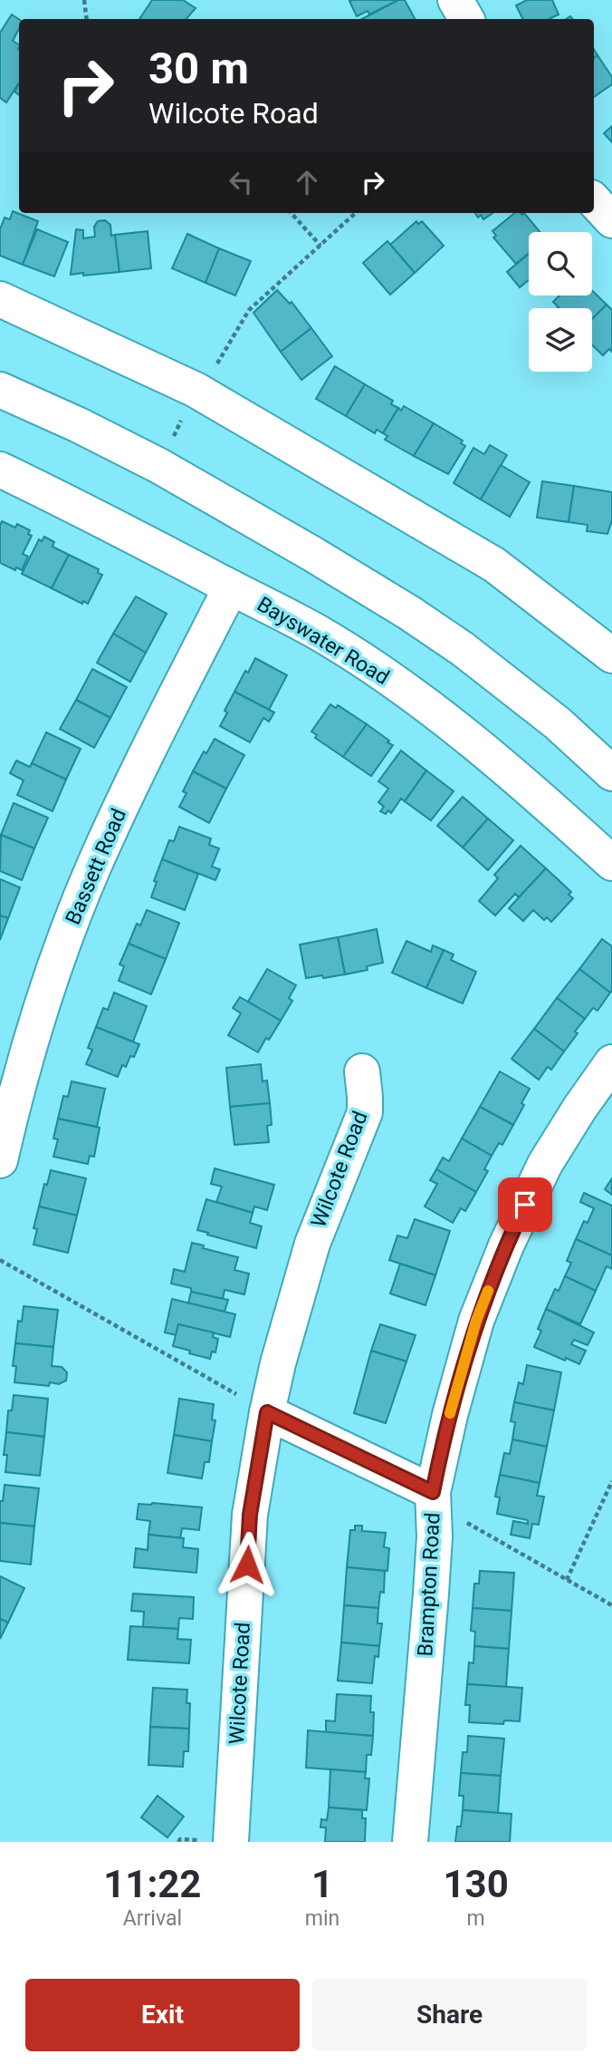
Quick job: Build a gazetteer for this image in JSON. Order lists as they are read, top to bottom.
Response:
{
  "streets": {
    "street": [
      "Bayswater Road",
      "Bassett Road",
      "Wilcote Road",
      "Brampton Road"
    ]
  },
  "crossings": [
    ["Bayswater Road", "Bassett Road"]
  ],
  "page": {
    "turn": ["30 m", "Wilcote Road"],
    "eta": [
      "11:22",
      "Arrival",
      "1",
      "min",
      "130",
      "m"
    ],
    "buttons": ["Exit", "Share"]
  }
}
